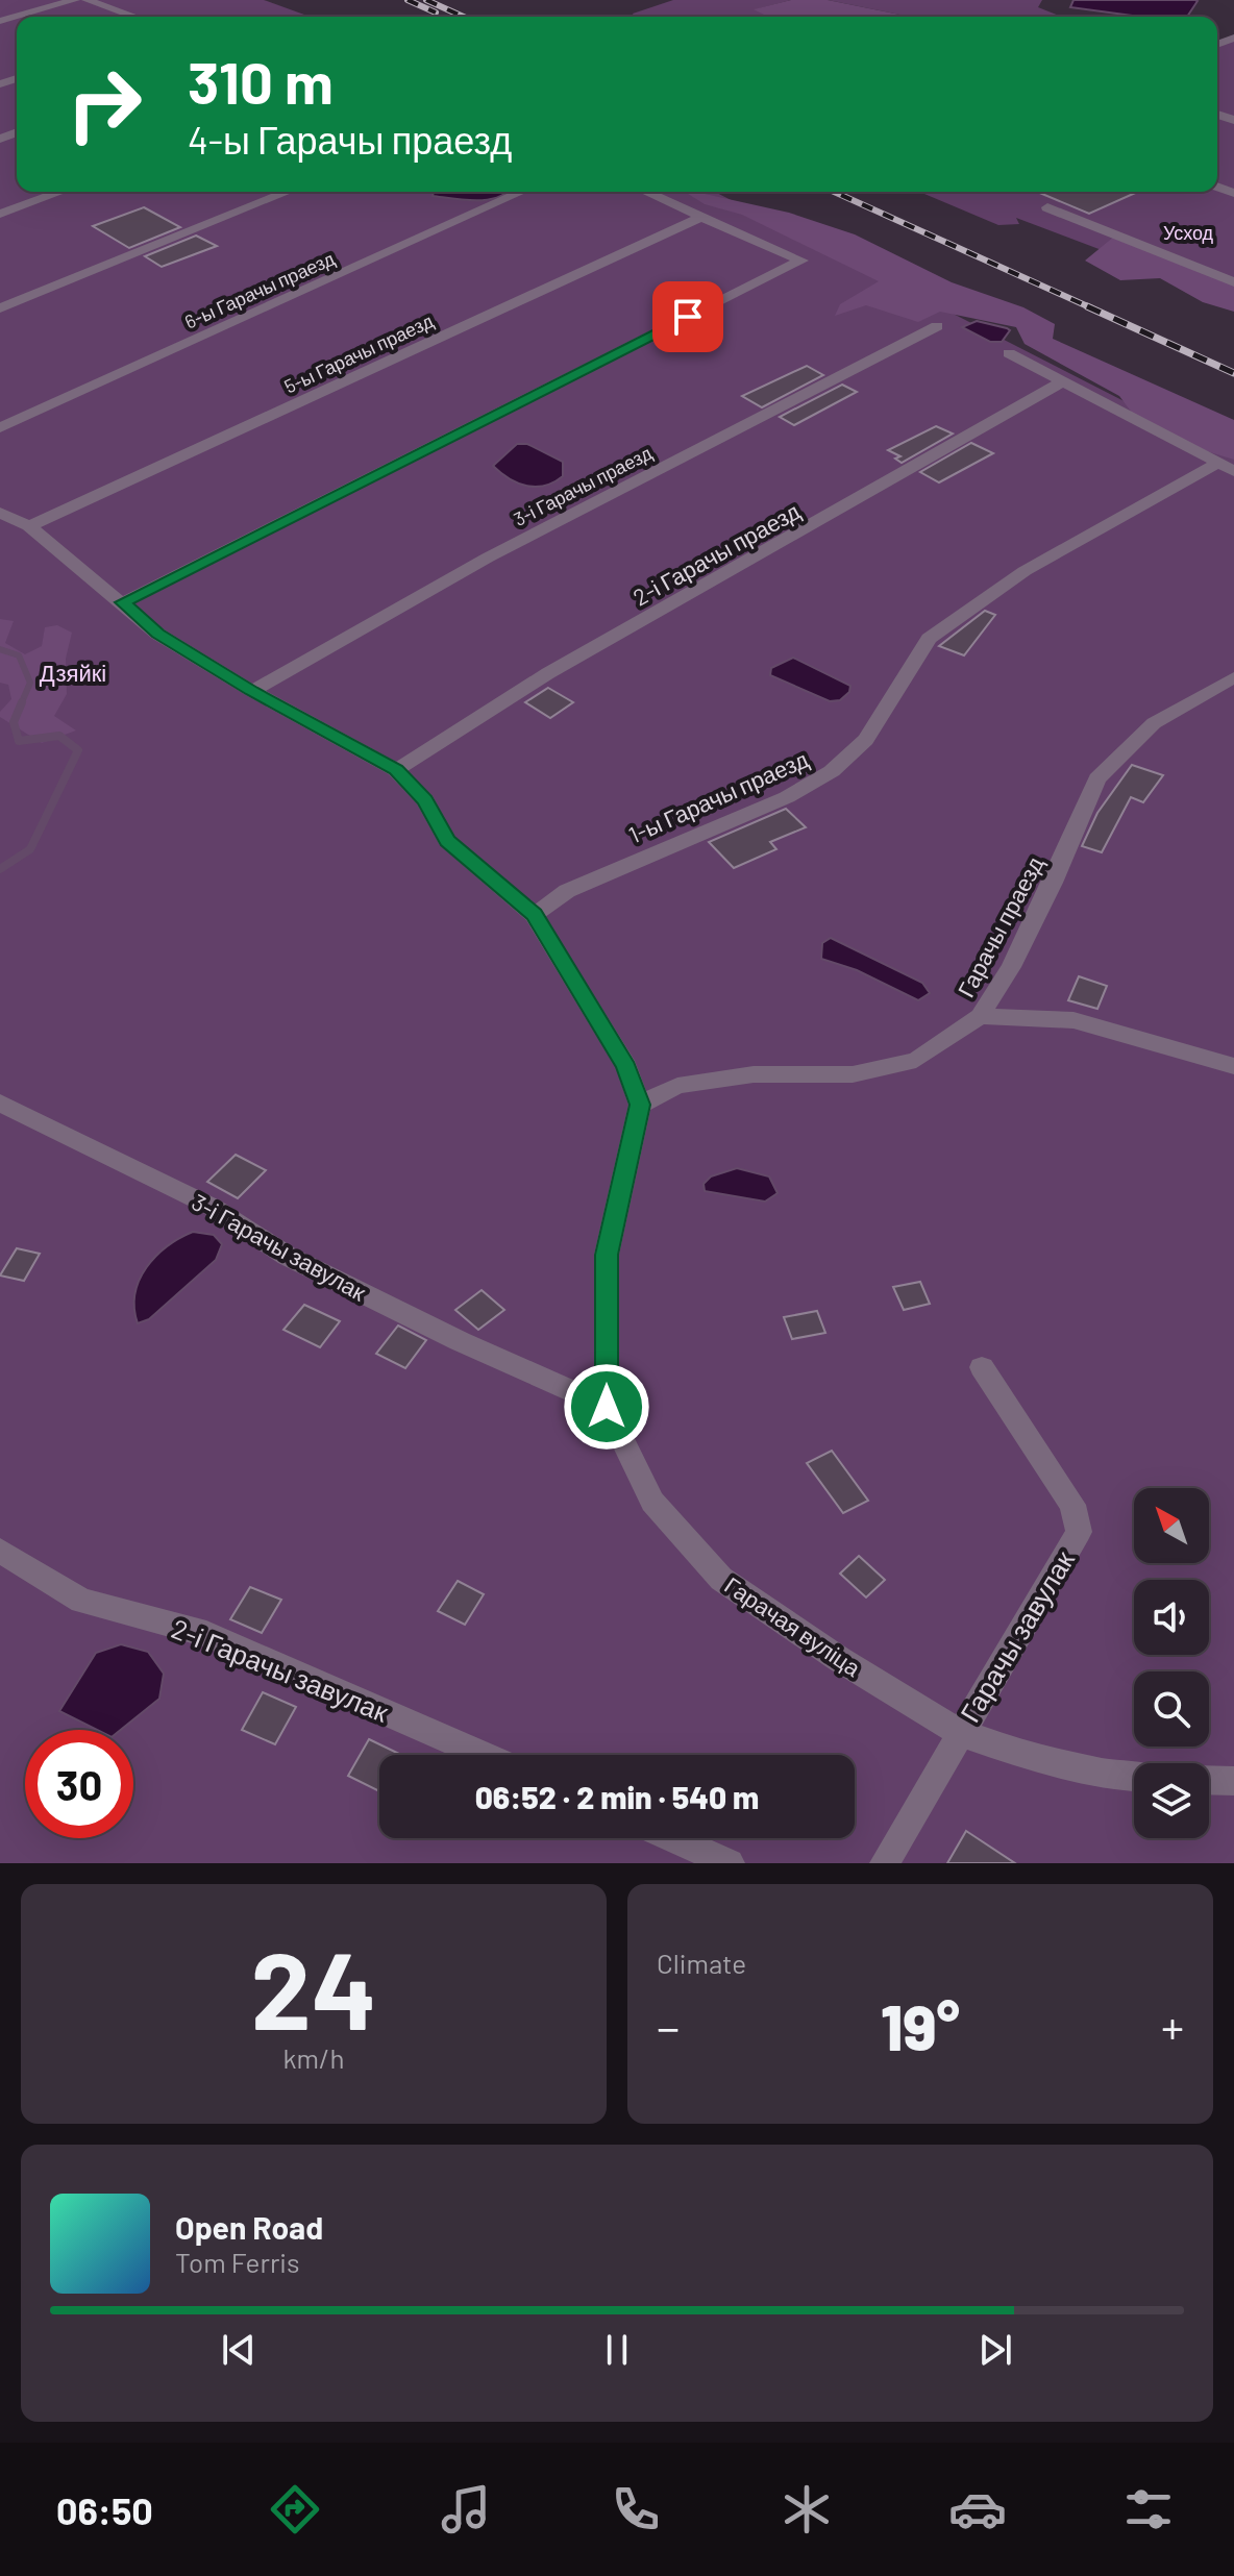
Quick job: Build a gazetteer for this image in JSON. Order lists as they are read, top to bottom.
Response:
{
  "streets": {
    "street": [
      "6-ы Гарачы праезд",
      "5-ы Гарачы праезд",
      "3-і Гарачы праезд",
      "2-і Гарачы праезд",
      "1-ы Гарачы праезд",
      "Гарачы праезд",
      "3-і Гарачы завулак",
      "Гарачая вуліца",
      "Гарачы завулак",
      "2-і Гарачы завулак"
    ]
  },
  "crossings": [
    ["Гарачы праезд", "Гарачая вуліца"],
    ["3-і Гарачы завулак", "Гарачая вуліца"],
    ["Гарачая вуліца", "Гарачы завулак"]
  ],
  "parks": ["Усход", "Дзяйкі"],
  "north": "top left",
  "page": {
    "turn": ["310 m", "4-ы Гарачы праезд"],
    "limit": "30",
    "trip": "06:52 · 2 min · 540 m",
    "tile": [
      ["24", "km/h"],
      "Climate"
    ],
    "heat": ["−", "19°", "+"],
    "song": ["Open Road", "Tom Ferris"],
    "tabs": "06:50"
  }
}
